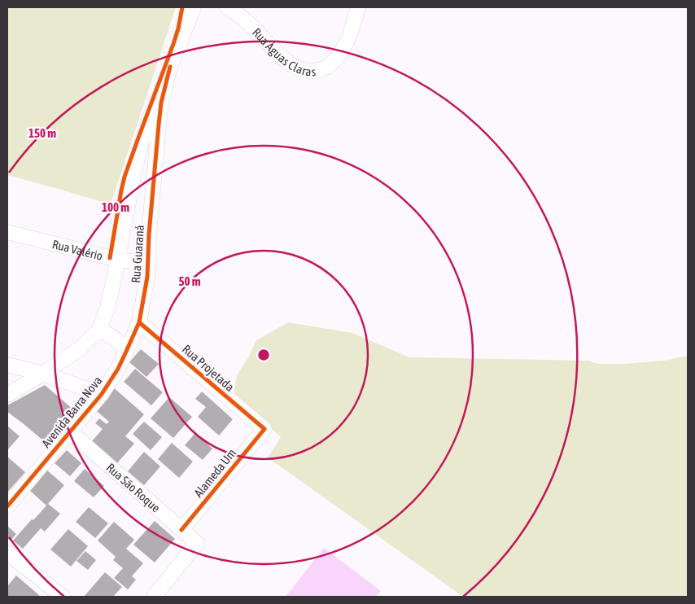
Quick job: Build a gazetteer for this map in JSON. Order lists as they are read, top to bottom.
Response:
{
  "streets": {
    "street": [
      "Rua Águas Claras",
      "Rua Valério",
      "Rua Guaraná",
      "Rua Projetada",
      "Avenida Barra Nova",
      "Alameda Um",
      "Rua São Roque"
    ]
  },
  "crossings": [
    ["Rua Valério", "Rua Guaraná"],
    ["Rua Guaraná", "Rua Projetada"],
    ["Rua Guaraná", "Avenida Barra Nova"],
    ["Rua Projetada", "Avenida Barra Nova"],
    ["Rua Projetada", "Alameda Um"],
    ["Avenida Barra Nova", "Rua São Roque"],
    ["Alameda Um", "Rua São Roque"]
  ],
  "rings": ["150 m", "100 m", "50 m"]
}
